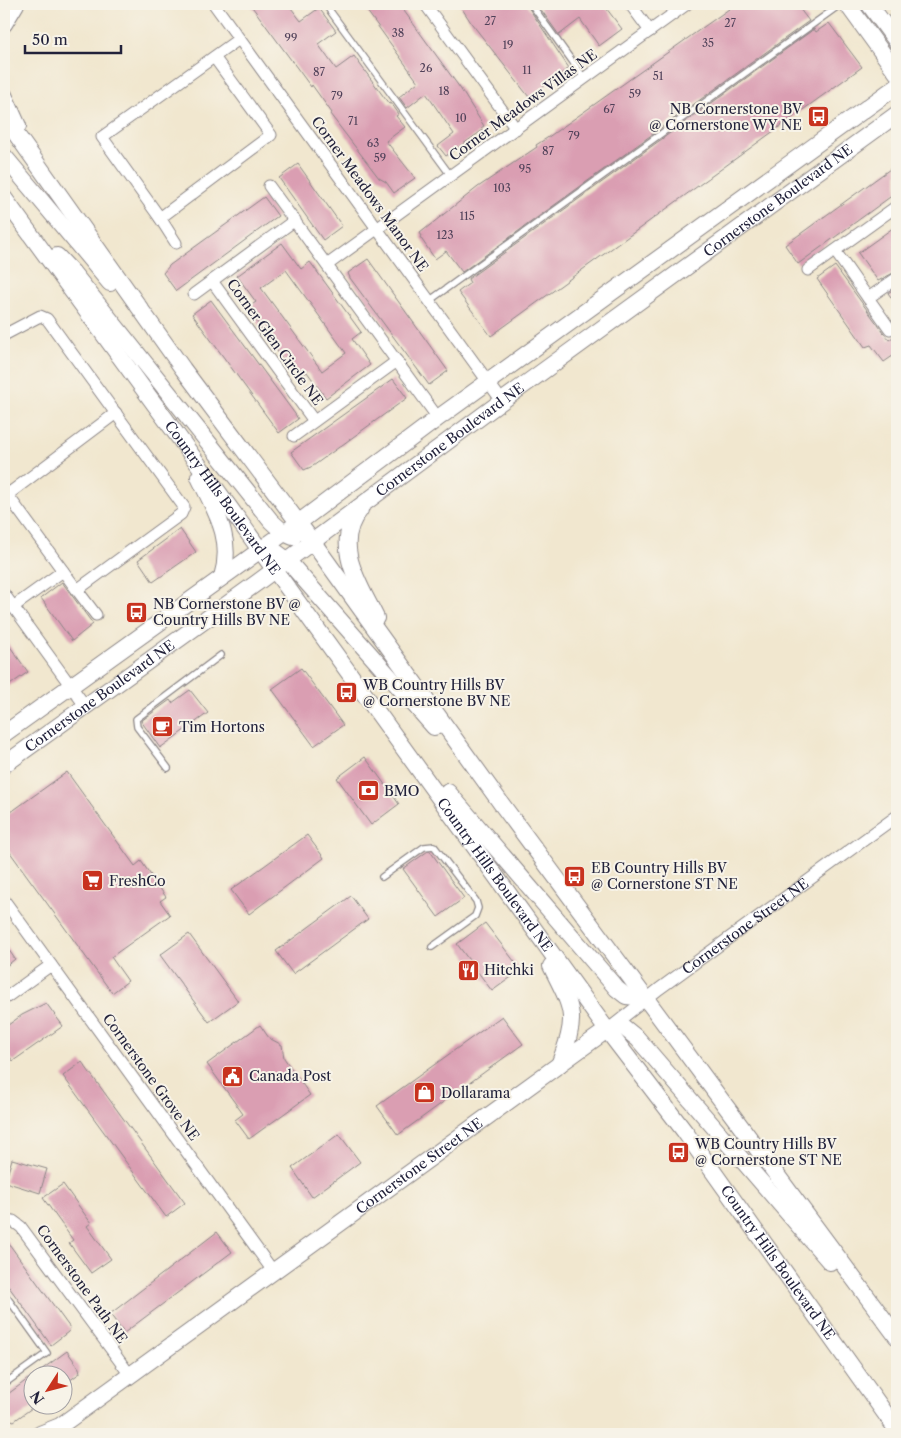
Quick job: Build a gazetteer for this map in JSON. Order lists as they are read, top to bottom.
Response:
{
  "streets": {
    "main road": ["Cornerstone Boulevard NE", "Country Hills Boulevard NE", "Cornerstone Street NE"],
    "street": [
      "Corner Meadows Villas NE",
      "Corner Meadows Manor NE",
      "Corner Glen Circle NE",
      "Cornerstone Grove NE",
      "Cornerstone Path NE"
    ]
  },
  "crossings": [
    ["Corner Meadows Villas NE", "Corner Meadows Manor NE"],
    ["Corner Meadows Manor NE", "Cornerstone Boulevard NE"],
    ["Cornerstone Boulevard NE", "Country Hills Boulevard NE"],
    ["Country Hills Boulevard NE", "Cornerstone Street NE"],
    ["Cornerstone Street NE", "Cornerstone Grove NE"],
    ["Cornerstone Street NE", "Cornerstone Path NE"]
  ],
  "places": {
    "bus stop": [
      "NB Cornerstone BV @ Cornerstone WY NE",
      "NB Cornerstone BV @ Country Hills BV NE",
      "WB Country Hills BV @ Cornerstone BV NE",
      "EB Country Hills BV @ Cornerstone ST NE",
      "WB Country Hills BV @ Cornerstone ST NE"
    ],
    "cafe": ["Tim Hortons"],
    "bank": ["BMO"],
    "supermarket": ["FreshCo"],
    "restaurant": ["Hitchki"],
    "public building": ["Canada Post"],
    "shop": ["Dollarama"]
  },
  "house_numbers": [
    "27",
    "27",
    "38",
    "99",
    "35",
    "19",
    "26",
    "11",
    "87",
    "51",
    "18",
    "59",
    "79",
    "67",
    "10",
    "71",
    "79",
    "63",
    "87",
    "59",
    "95",
    "103",
    "115",
    "123"
  ],
  "scale_bar": "50 m",
  "north": "bottom left"
}
